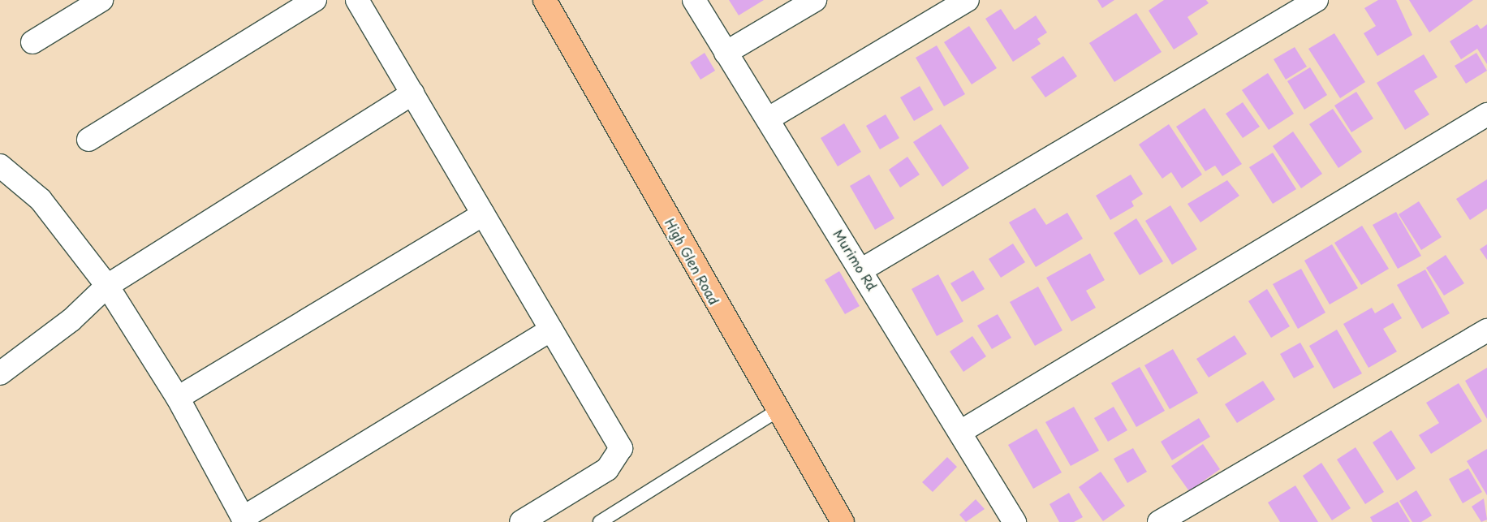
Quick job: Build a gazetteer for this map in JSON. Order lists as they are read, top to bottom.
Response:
{
  "streets": {
    "main road": ["High Glen Road"],
    "street": ["Murimo Rd"]
  }
}
